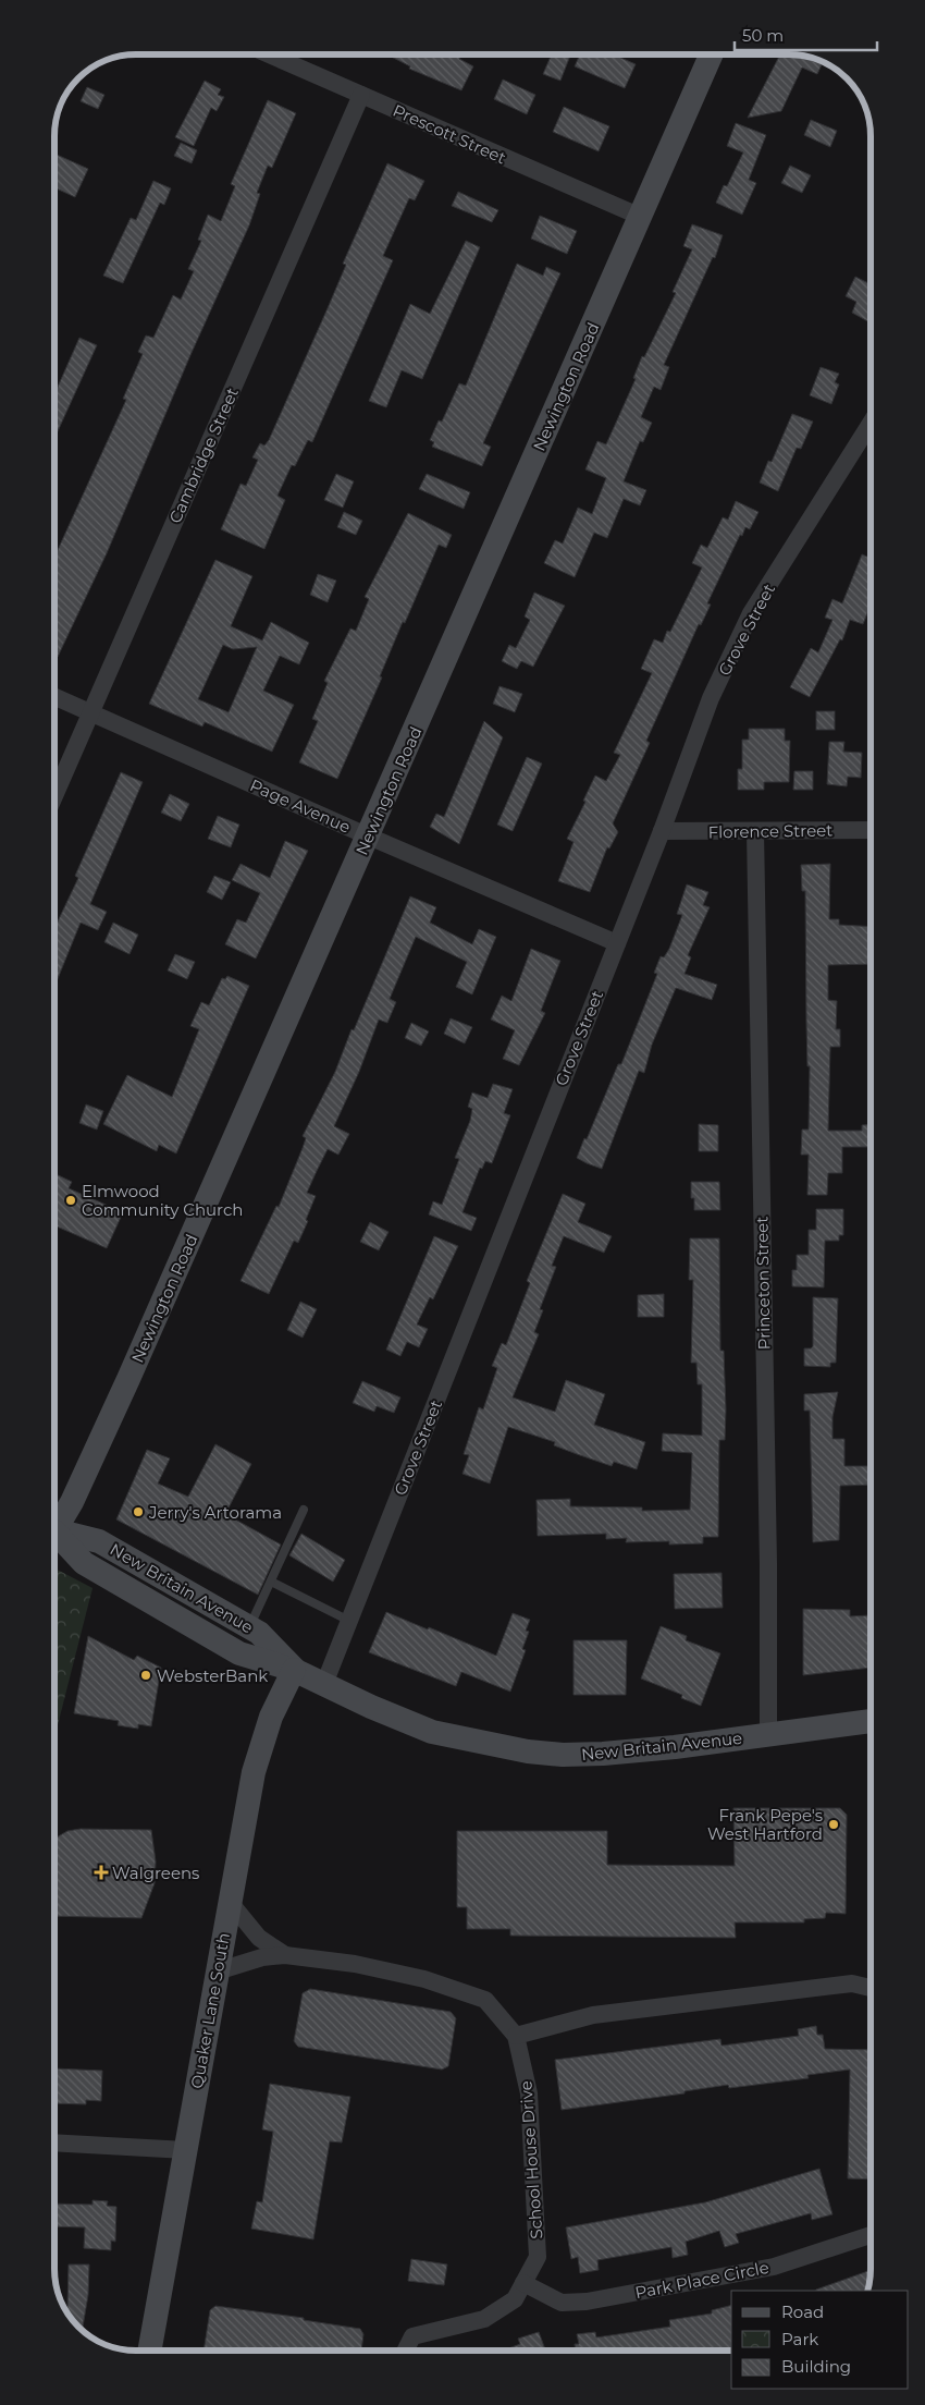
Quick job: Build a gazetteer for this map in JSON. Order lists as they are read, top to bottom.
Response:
{
  "streets": {
    "main road": ["Newington Road", "New Britain Avenue", "Quaker Lane South"],
    "street": [
      "Prescott Street",
      "Cambridge Street",
      "Grove Street",
      "Page Avenue",
      "Florence Street",
      "Princeton Street",
      "School House Drive",
      "Park Place Circle"
    ]
  },
  "crossings": [
    ["Prescott Street", "Newington Road"],
    ["Prescott Street", "Cambridge Street"],
    ["Newington Road", "Page Avenue"],
    ["Cambridge Street", "Page Avenue"],
    ["Grove Street", "Page Avenue"],
    ["Grove Street", "Florence Street"],
    ["Grove Street", "New Britain Avenue"],
    ["Florence Street", "Princeton Street"],
    ["Princeton Street", "New Britain Avenue"],
    ["New Britain Avenue", "Quaker Lane South"],
    ["Quaker Lane South", "School House Drive"],
    ["School House Drive", "Park Place Circle"]
  ],
  "places": {
    "other": [
      "Elmwood Community Church",
      "Jerry's Artorama",
      "WebsterBank",
      "Frank Pepe's West Hartford"
    ],
    "health": ["Walgreens"]
  },
  "legend": ["Road", "Park", "Building"],
  "scale_bar": "50 m"
}
